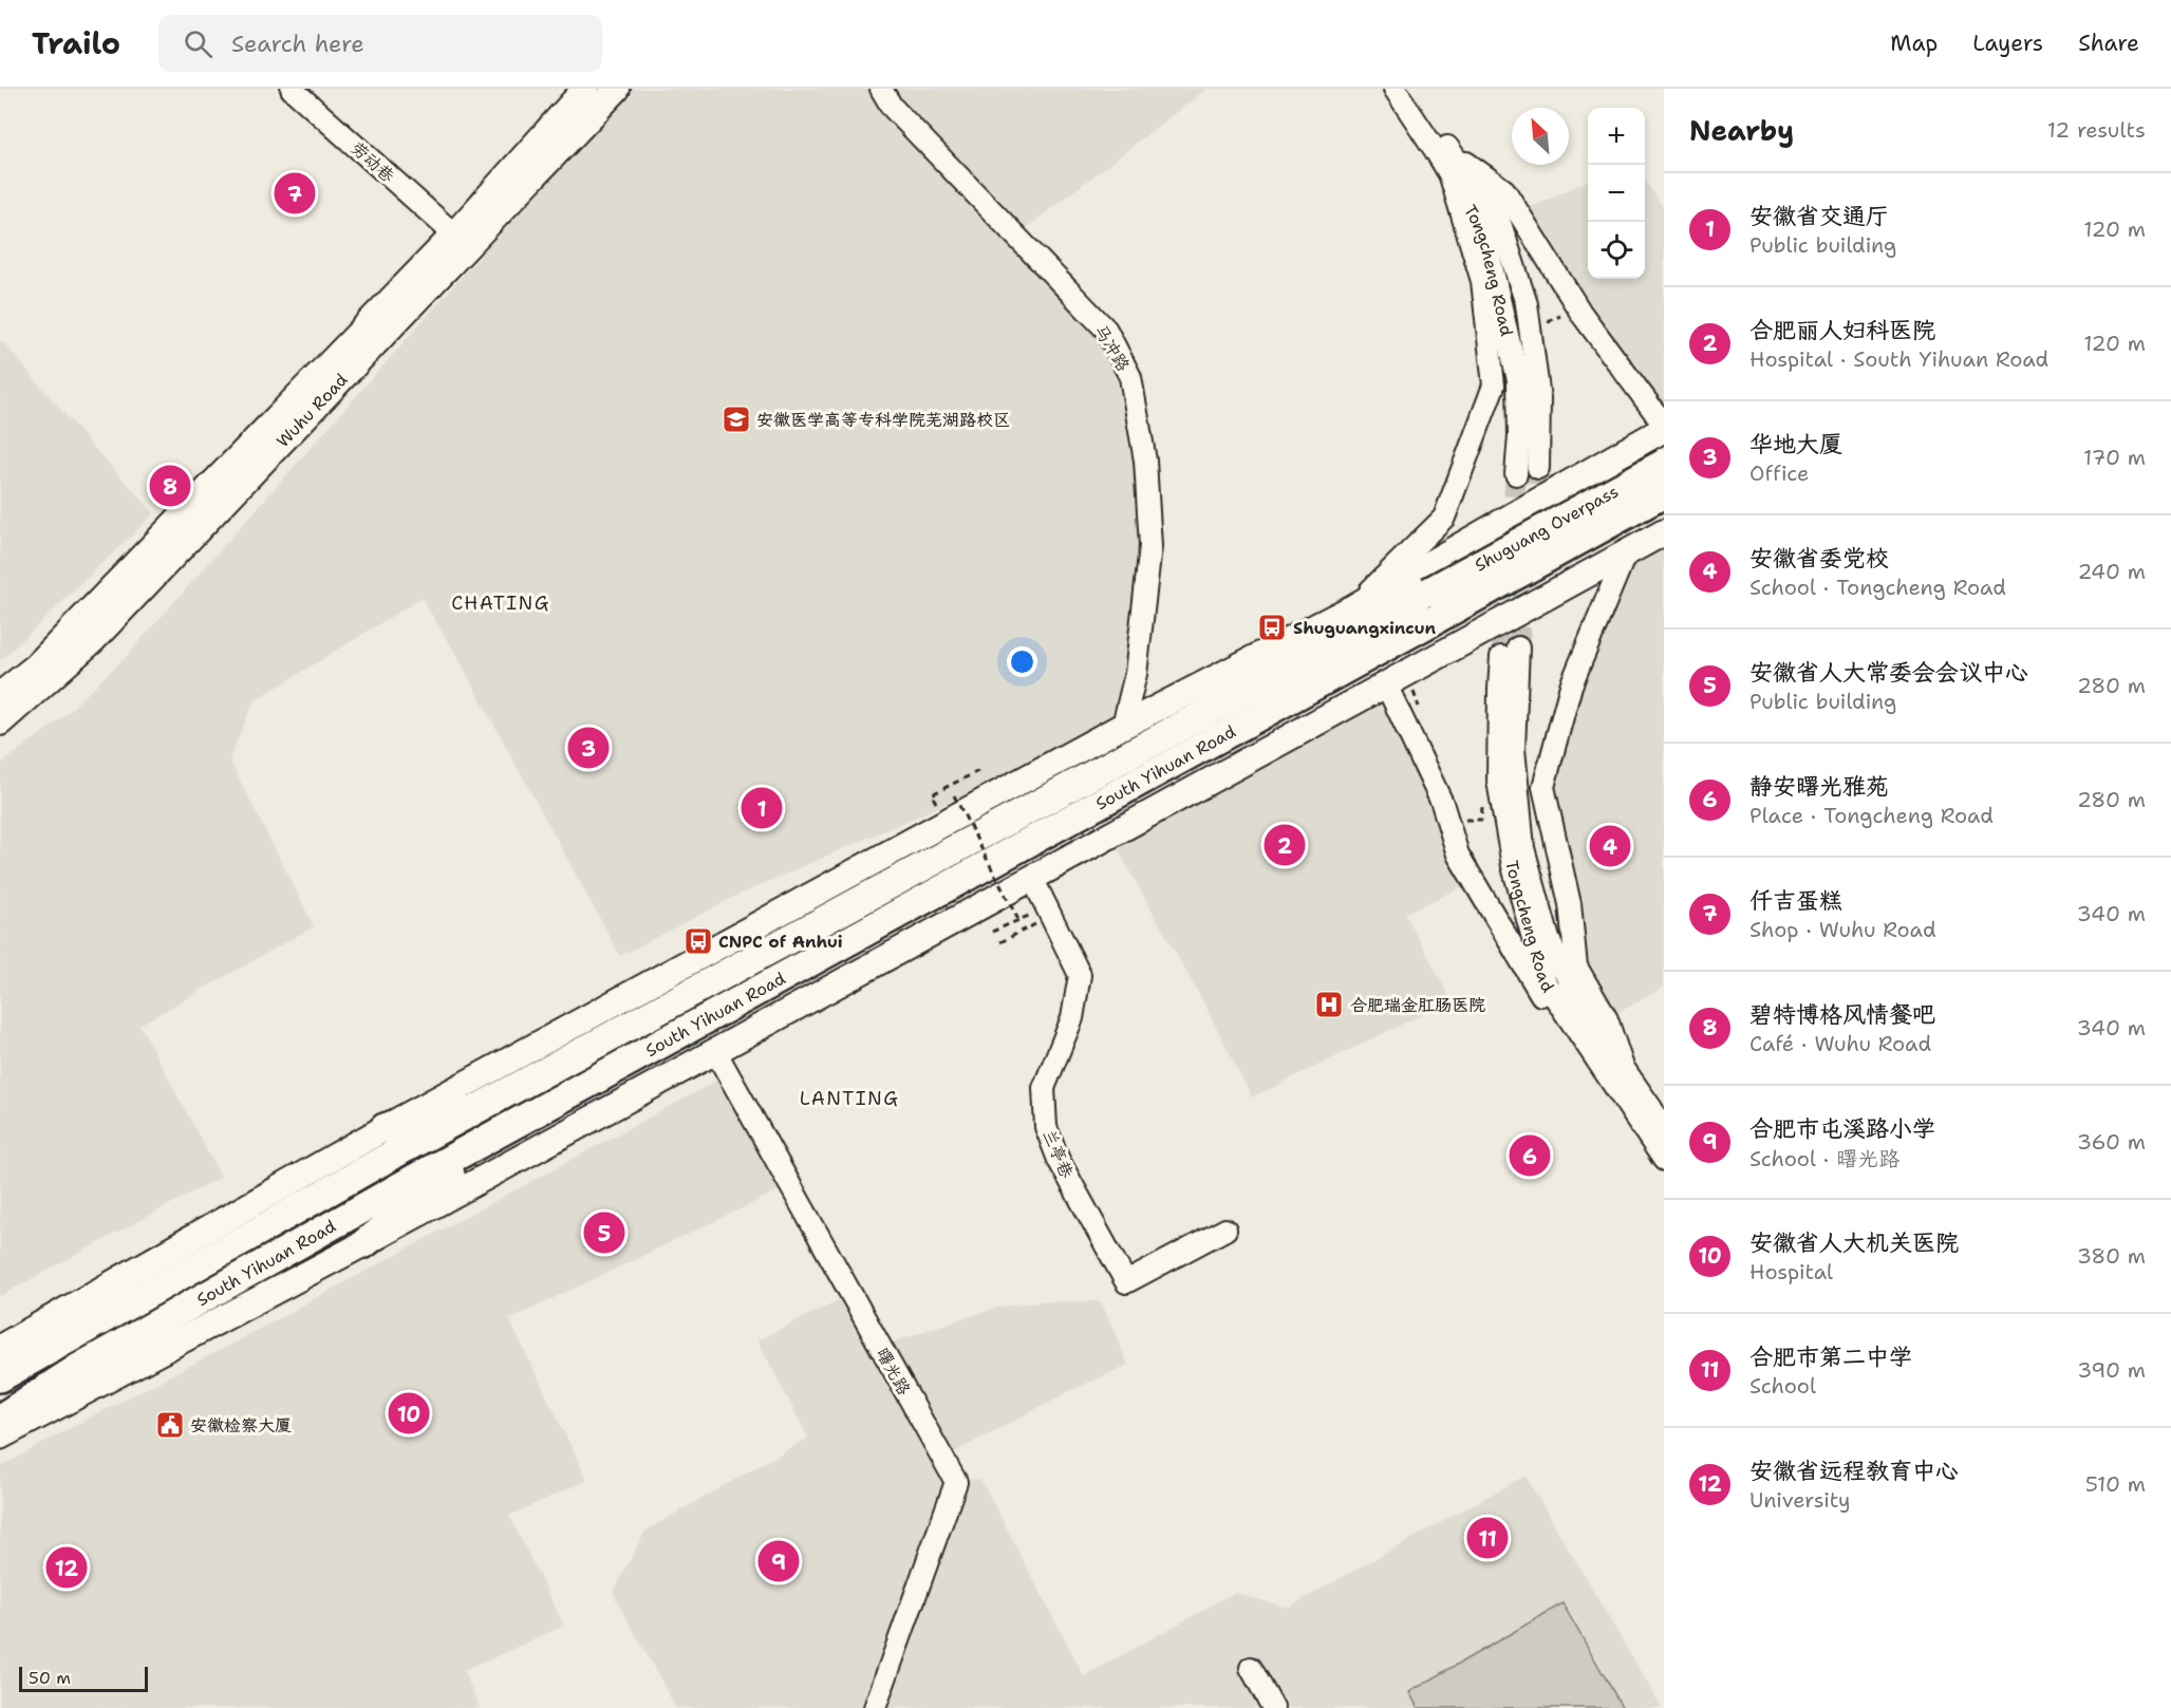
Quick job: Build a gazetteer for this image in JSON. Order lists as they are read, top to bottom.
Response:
{
  "streets": {
    "highway": ["Shuguang Overpass", "South Yihuan Road"],
    "main road": ["Wuhu Road"],
    "street": [
      "劳动巷",
      "Tongcheng Road",
      "马冲路",
      "兰亭巷",
      "曙光路"
    ]
  },
  "crossings": [
    ["劳动巷", "Wuhu Road"],
    ["Shuguang Overpass", "South Yihuan Road"]
  ],
  "districts": ["CHATING", "LANTING"],
  "places": {
    "school or university": ["安徽医学高等专科学院芜湖路校区"],
    "bus stop": ["Shuguangxincun", "CNPC of Anhui"],
    "hospital": ["合肥瑞金肛肠医院"],
    "public building": ["安徽检察大厦"]
  },
  "scale_bar": "50 m",
  "north": "top left",
  "page": {
    "header": "Trailo",
    "search": "Search here",
    "nav": ["Map", "Layers", "Share"],
    "heading": ["Nearby", "12 results"],
    "map_buttons": ["+", "−"],
    "pins": [
      "7",
      "8",
      "3",
      "1",
      "2",
      "4",
      "6",
      "5",
      "10",
      "11",
      "9",
      "12"
    ],
    "list": [
      {
        "mark": "1",
        "name": "安徽省交通厅",
        "note": "Public building",
        "value": "120 m"
      },
      {
        "mark": "2",
        "name": "合肥丽人妇科医院",
        "note": "Hospital · South Yihuan Road",
        "value": "120 m"
      },
      {
        "mark": "3",
        "name": "华地大厦",
        "note": "Office",
        "value": "170 m"
      },
      {
        "mark": "4",
        "name": "安徽省委党校",
        "note": "School · Tongcheng Road",
        "value": "240 m"
      },
      {
        "mark": "5",
        "name": "安徽省人大常委会会议中心",
        "note": "Public building",
        "value": "280 m"
      },
      {
        "mark": "6",
        "name": "静安曙光雅苑",
        "note": "Place · Tongcheng Road",
        "value": "280 m"
      },
      {
        "mark": "7",
        "name": "仟吉蛋糕",
        "note": "Shop · Wuhu Road",
        "value": "340 m"
      },
      {
        "mark": "8",
        "name": "碧特博格风情餐吧",
        "note": "Café · Wuhu Road",
        "value": "340 m"
      },
      {
        "mark": "9",
        "name": "合肥市屯溪路小学",
        "note": "School · 曙光路",
        "value": "360 m"
      },
      {
        "mark": "10",
        "name": "安徽省人大机关医院",
        "note": "Hospital",
        "value": "380 m"
      },
      {
        "mark": "11",
        "name": "合肥市第二中学",
        "note": "School",
        "value": "390 m"
      },
      {
        "mark": "12",
        "name": "安徽省远程教育中心",
        "note": "University",
        "value": "510 m"
      }
    ],
    "scale": "50 m"
  }
}
